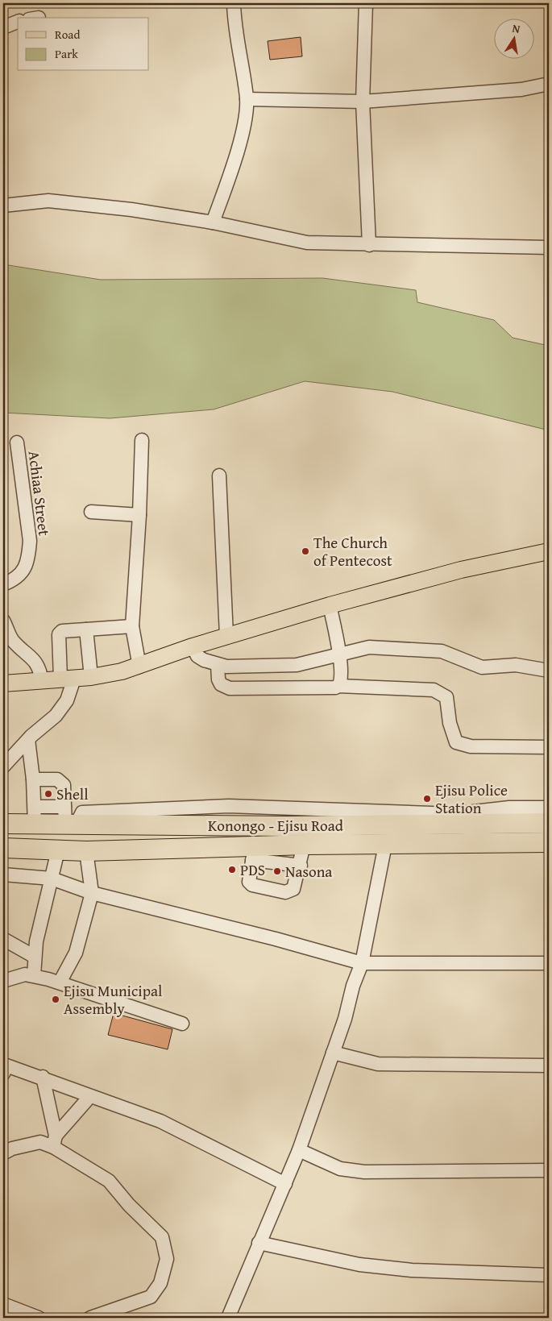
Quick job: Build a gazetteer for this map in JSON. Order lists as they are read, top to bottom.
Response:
{
  "streets": {
    "highway": ["Konongo - Ejisu Road"],
    "street": ["Achiaa Street"]
  },
  "places": [
    "The Church of Pentecost",
    "Shell",
    "Ejisu Police Station",
    "PDS",
    "Nasona",
    "Ejisu Municipal Assembly"
  ],
  "legend": ["Road", "Park"],
  "north": "top"
}
